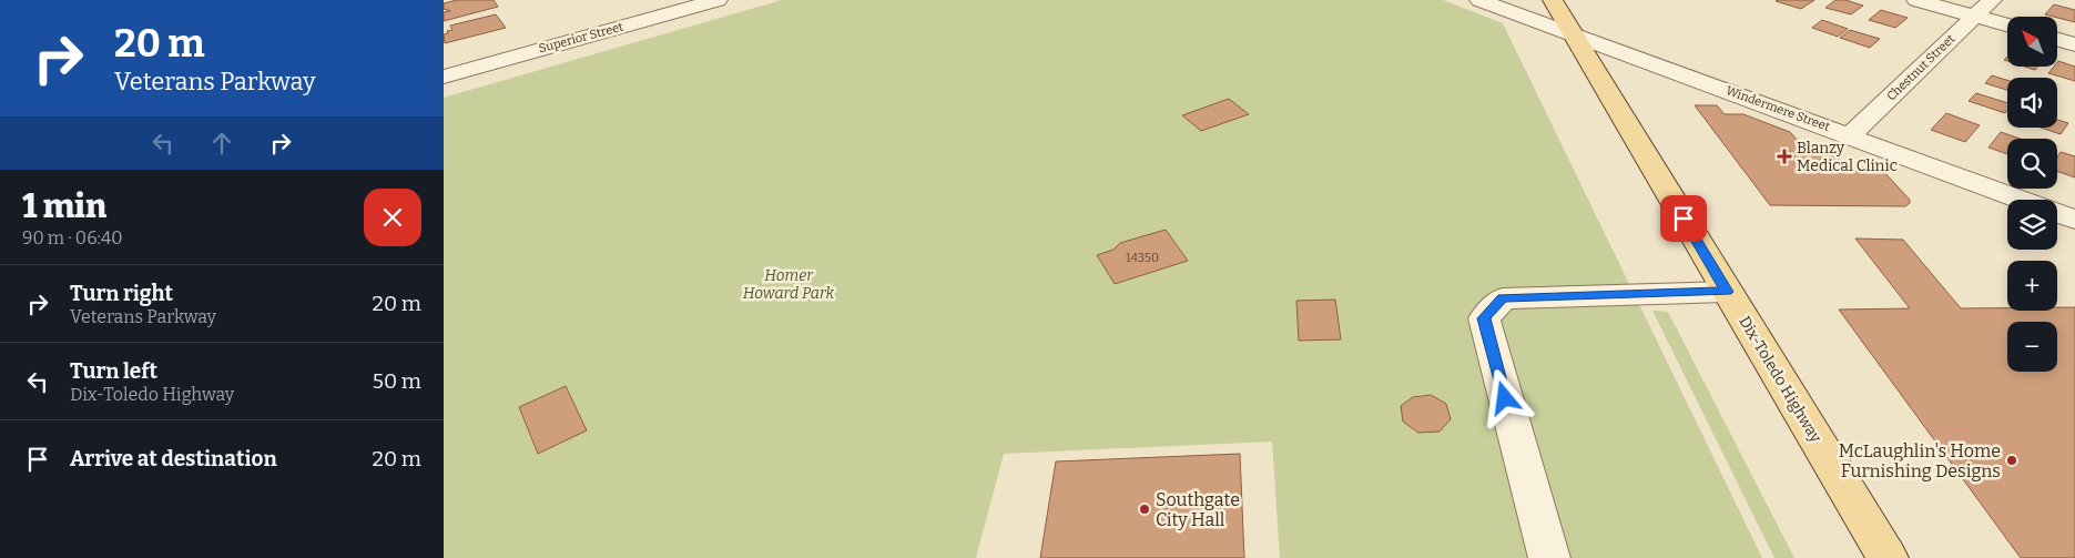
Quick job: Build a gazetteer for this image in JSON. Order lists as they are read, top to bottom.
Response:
{
  "streets": {
    "main road": ["Dix-Toledo Highway"],
    "street": ["Superior Street", "Chestnut Street", "Windermere Street"]
  },
  "crossings": [
    ["Chestnut Street", "Windermere Street"],
    ["Windermere Street", "Dix-Toledo Highway"]
  ],
  "parks": ["Homer Howard Park"],
  "places": {
    "health": ["Blanzy Medical Clinic"],
    "other": ["McLaughlin's Home Furnishing Designs", "Southgate City Hall"]
  },
  "house_numbers": ["14350"],
  "north": "top left",
  "page": {
    "turn": ["20 m", "Veterans Parkway"],
    "map_buttons": ["+", "−"],
    "heading": ["1 min", "90 m · 06:40"],
    "list": [
      {
        "name": "Turn right",
        "note": "Veterans Parkway",
        "value": "20 m"
      },
      {
        "name": "Turn left",
        "note": "Dix-Toledo Highway",
        "value": "50 m"
      },
      {
        "name": "Arrive at destination",
        "value": "20 m"
      }
    ]
  }
}
